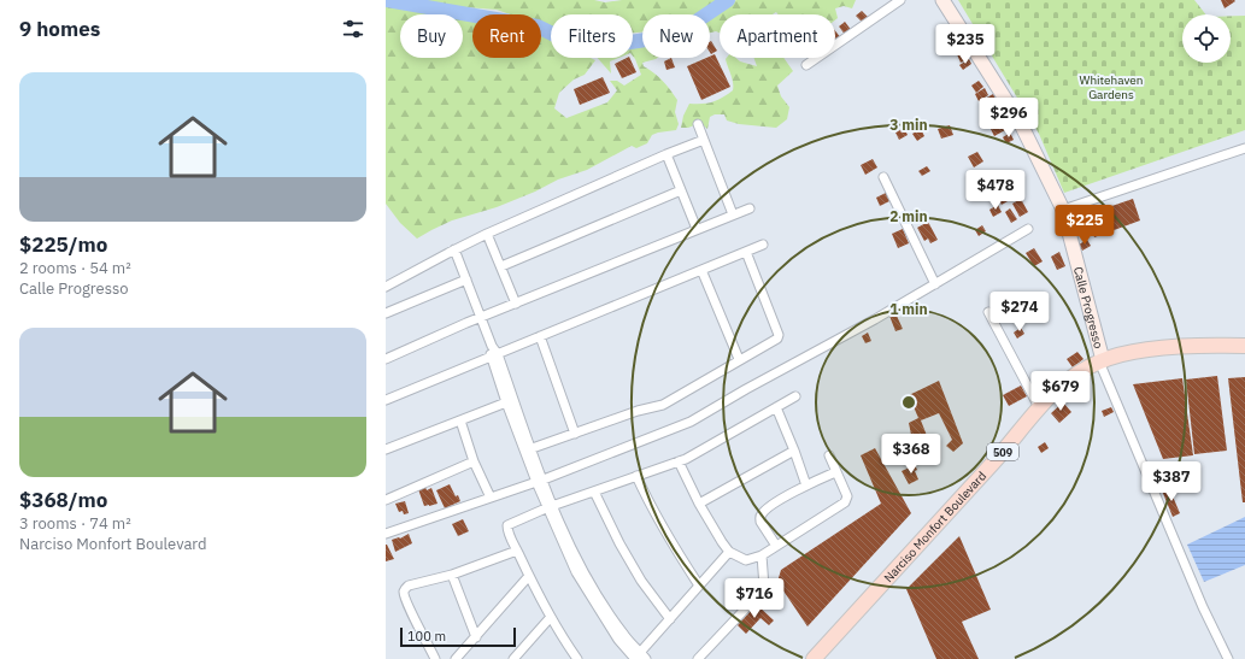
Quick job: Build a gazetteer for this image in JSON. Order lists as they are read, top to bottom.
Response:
{
  "streets": {
    "main road": ["Calle Progresso", "509", "Narciso Monfort Boulevard"]
  },
  "crossings": [
    ["Calle Progresso", "Narciso Monfort Boulevard"]
  ],
  "parks": ["Whitehaven Gardens"],
  "scale_bar": "100 m",
  "page": {
    "heading": "9 homes",
    "chip": [
      "Buy",
      "Rent",
      "Filters",
      "New",
      "Apartment"
    ],
    "price": [
      "$235",
      "$296",
      "$478",
      "$225",
      "$274",
      "$679",
      "$368",
      "$387",
      "$716"
    ],
    "list": [
      {
        "name": "$225/mo",
        "note": "2 rooms · 54 m² · Calle Progresso"
      },
      {
        "name": "$368/mo",
        "note": "3 rooms · 74 m² · Narciso Monfort Boulevard"
      }
    ],
    "scale": "100 m"
  },
  "rings": ["3 min", "2 min", "1 min"]
}
